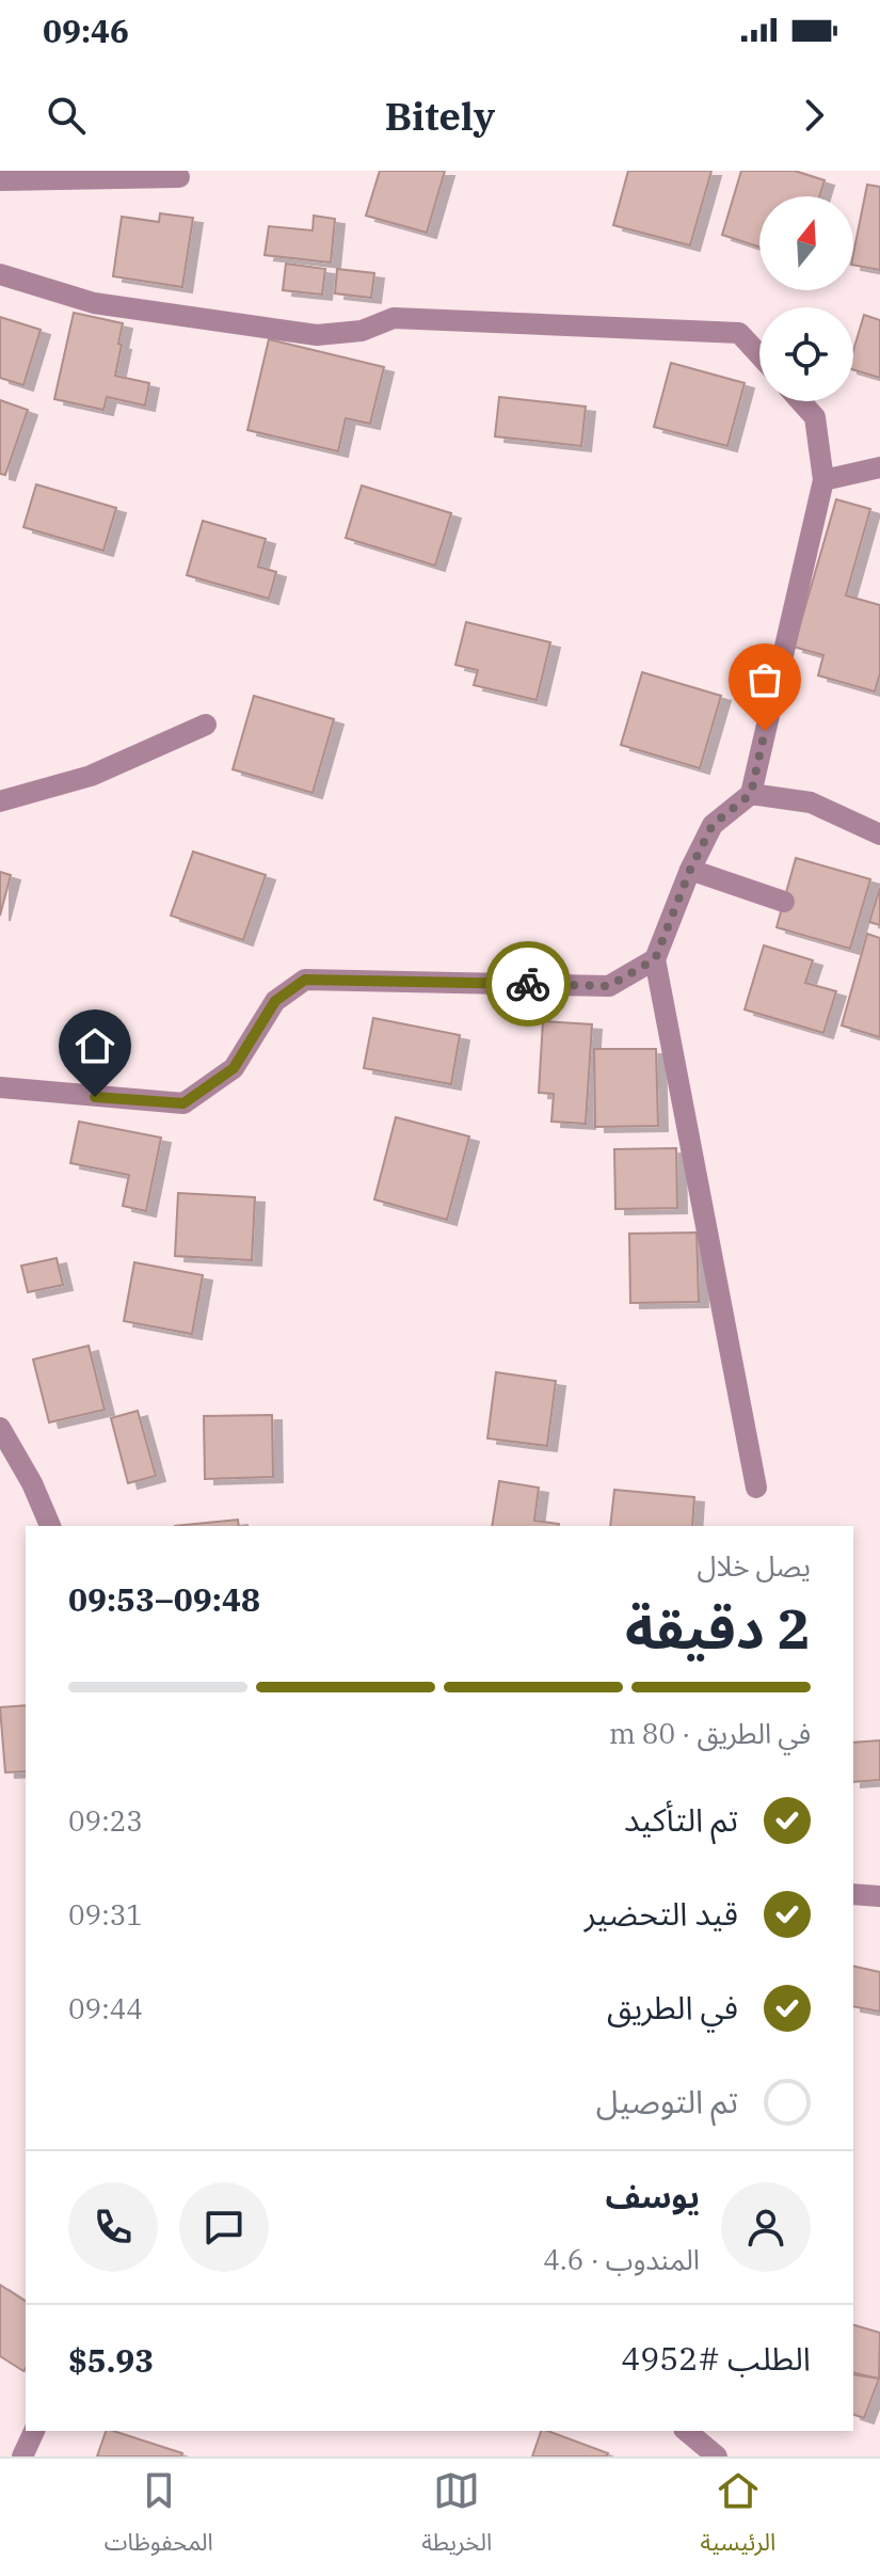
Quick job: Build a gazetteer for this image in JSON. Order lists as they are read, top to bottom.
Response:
{
  "north": "top",
  "page": {
    "status": "09:46",
    "header": "Bitely",
    "heading": ["2 دقيقة", "يصل خلال", "09:48–09:53"],
    "panel": [
      "يوسف",
      "المندوب · 4.6",
      "الطلب #4952",
      "$5.93"
    ],
    "bar": "في الطريق · 80 m",
    "list": [
      ["تم التأكيد", "09:23"],
      ["قيد التحضير", "09:31"],
      ["في الطريق", "09:44"],
      "تم التوصيل"
    ],
    "tabs": ["الرئيسية", "الخريطة", "المحفوظات"]
  }
}
